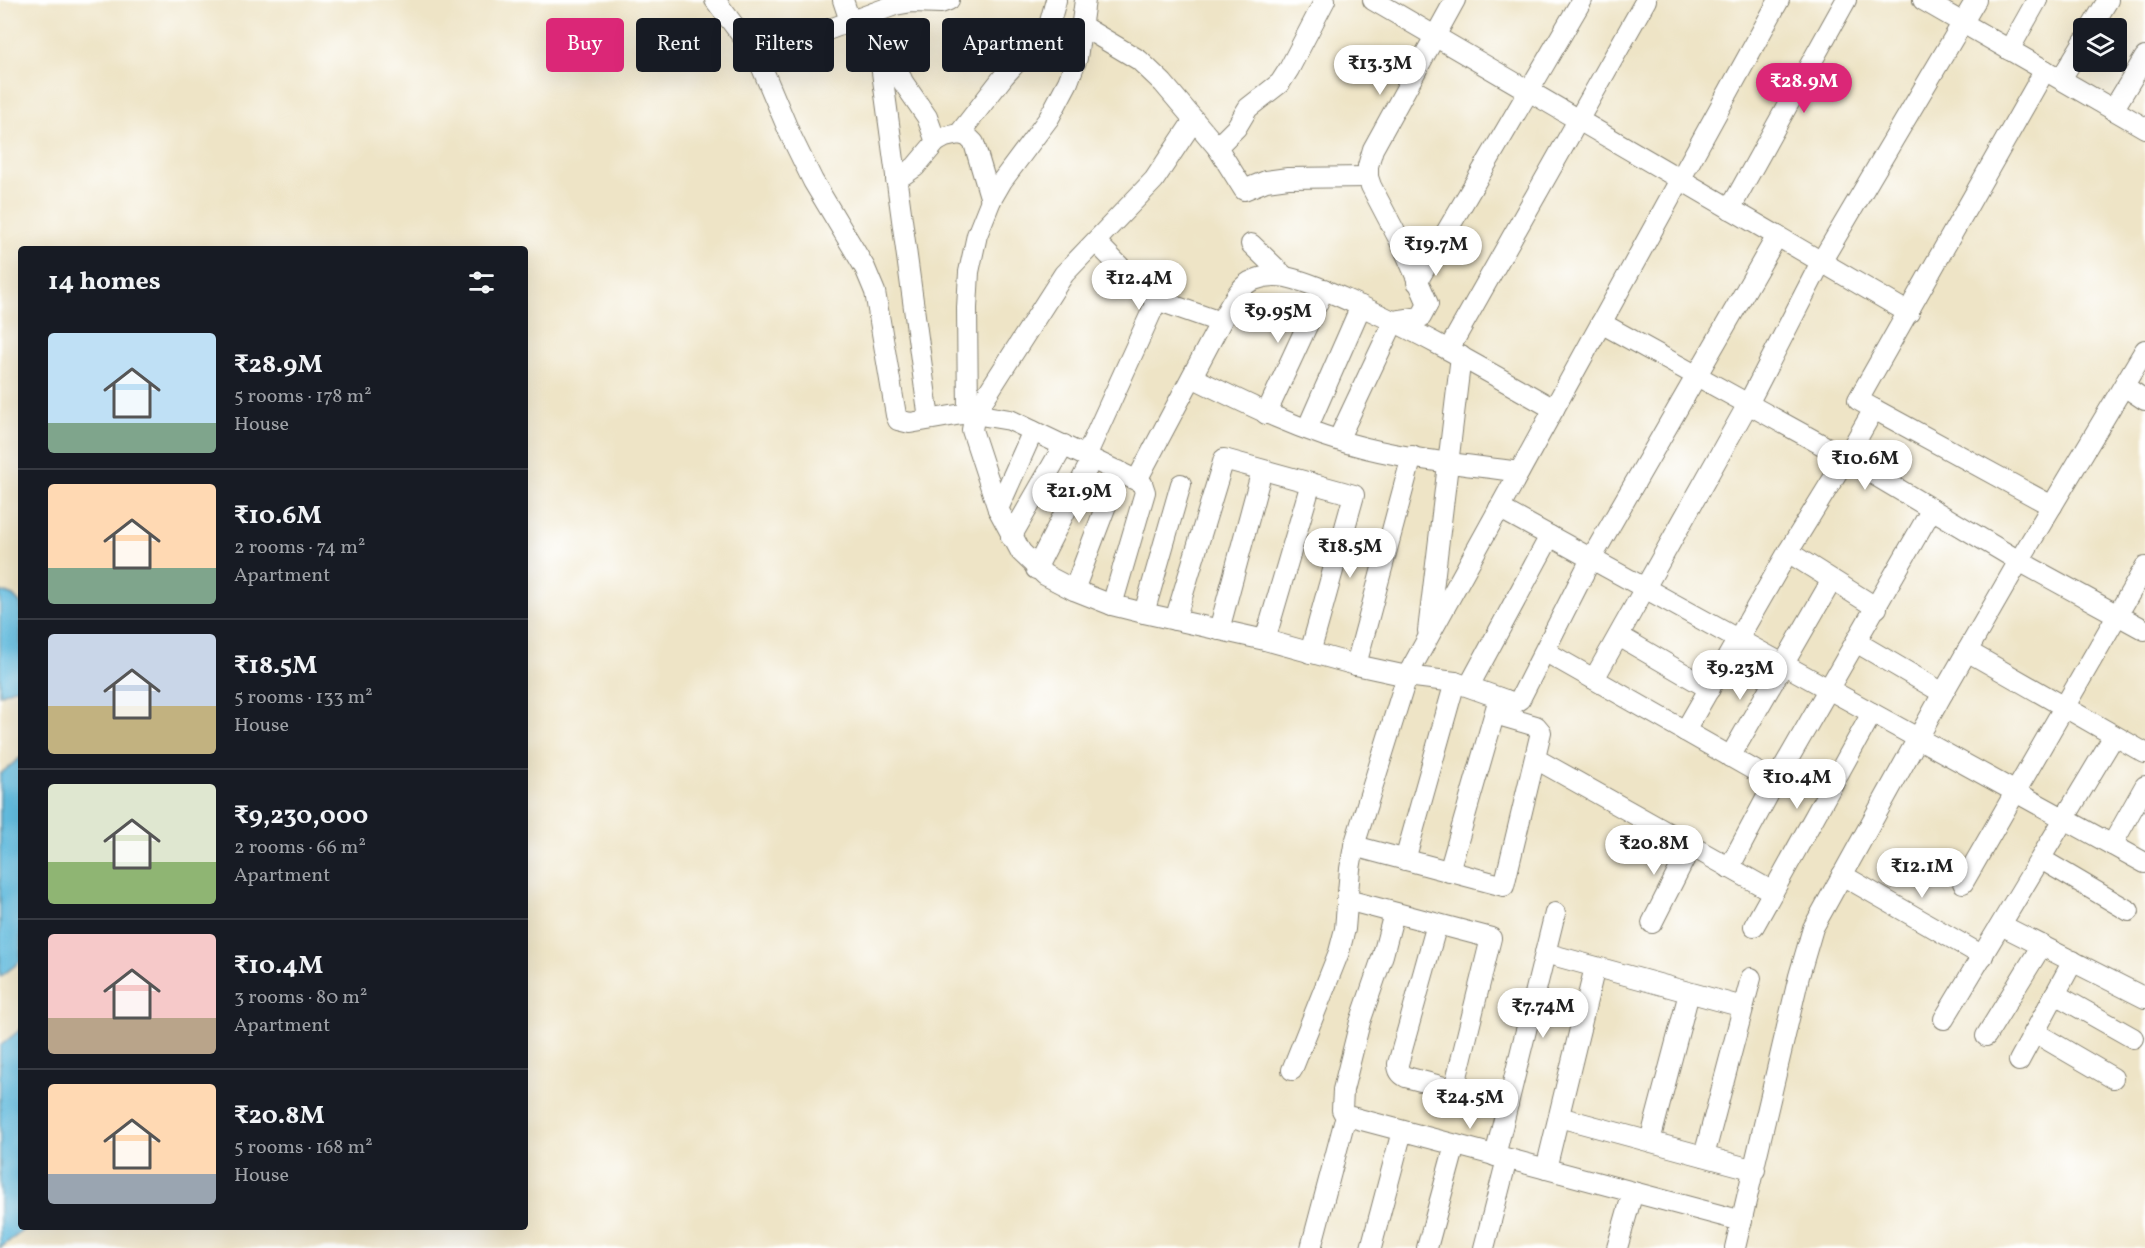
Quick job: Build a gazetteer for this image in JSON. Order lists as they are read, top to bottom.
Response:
{
  "page": {
    "chip": [
      "Buy",
      "Rent",
      "Filters",
      "New",
      "Apartment"
    ],
    "price": [
      "₹13.3M",
      "₹28.9M",
      "₹19.7M",
      "₹12.4M",
      "₹9.95M",
      "₹10.6M",
      "₹21.9M",
      "₹18.5M",
      "₹9.23M",
      "₹10.4M",
      "₹20.8M",
      "₹12.1M",
      "₹7.74M",
      "₹24.5M"
    ],
    "heading": "14 homes",
    "list": [
      {
        "name": "₹28.9M",
        "note": "5 rooms · 178 m² · House"
      },
      {
        "name": "₹10.6M",
        "note": "2 rooms · 74 m² · Apartment"
      },
      {
        "name": "₹18.5M",
        "note": "5 rooms · 133 m² · House"
      },
      {
        "name": "₹9,230,000",
        "note": "2 rooms · 66 m² · Apartment"
      },
      {
        "name": "₹10.4M",
        "note": "3 rooms · 80 m² · Apartment"
      },
      {
        "name": "₹20.8M",
        "note": "5 rooms · 168 m² · House"
      }
    ]
  }
}
